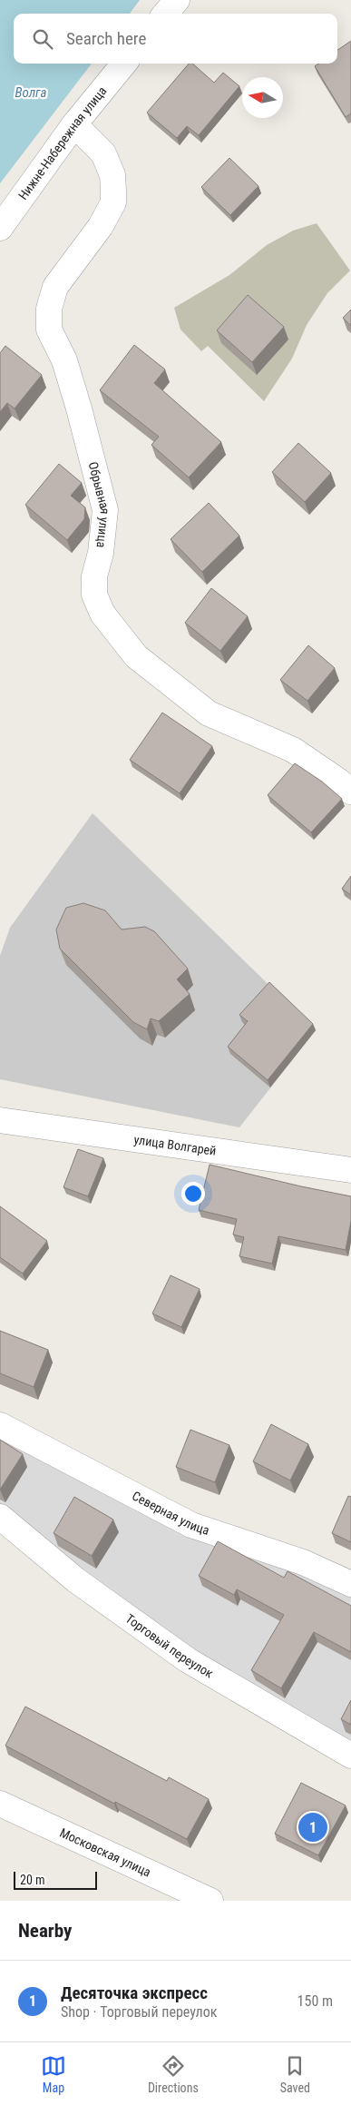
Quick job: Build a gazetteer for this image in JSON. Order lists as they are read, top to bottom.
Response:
{
  "streets": {
    "street": [
      "Нижне-Набережная улица",
      "Обрывная улица",
      "улица Волгарей",
      "Северная улица",
      "Торговый переулок",
      "Московская улица"
    ]
  },
  "crossings": [
    ["Нижне-Набережная улица", "Обрывная улица"]
  ],
  "water": ["Волга"],
  "scale_bar": "20 m",
  "north": "left",
  "page": {
    "search": "Search here",
    "pins": "1",
    "scale": "20 m",
    "heading": "Nearby",
    "list": [
      {
        "mark": "1",
        "name": "Десяточка экспресс",
        "note": "Shop · Торговый переулок",
        "value": "150 m"
      }
    ],
    "nav": ["Map", "Directions", "Saved"]
  }
}
